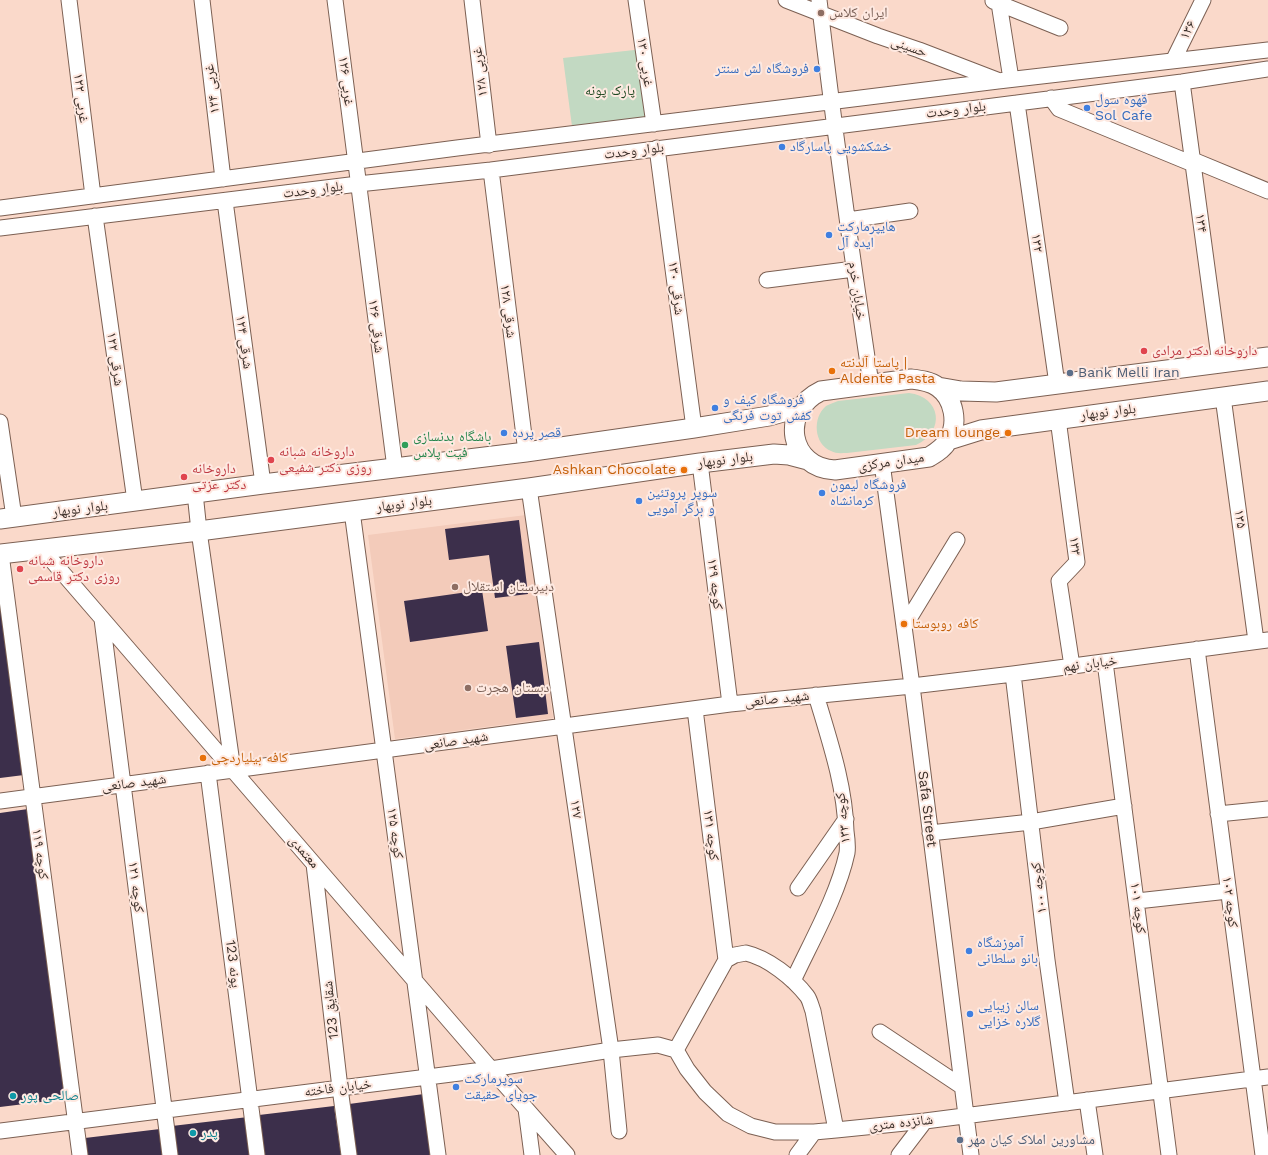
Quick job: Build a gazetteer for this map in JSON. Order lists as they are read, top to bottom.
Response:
{
  "streets": {
    "main road": ["بلوار نوبهار", "میدان مرکزی"],
    "street": [
      "۱۳۶",
      "حسینی",
      "۱۳۰ غربی",
      "۱۲۸ غربی",
      "۱۲۶ غربی",
      "۱۲۴ غربی",
      "۱۲۲ غربی",
      "بلوار وحدت",
      "۱۳۴",
      "۱۳۲",
      "۱۳۰ شرقی",
      "خیابان خرم",
      "۱۲۸ شرقی",
      "۱۲۶ شرقی",
      "۱۲۴ شرقی",
      "۱۲۲ شرقی",
      "۱۳۵",
      "۱۳۳",
      "کوچه ۱۲۹",
      "خیابان نهم",
      "شهید صانعی",
      "۱۲۷",
      "Safa Street",
      "کوچه ۱۳۳",
      "کوچه ۱۲۵",
      "کوچه ۱۳۱",
      "معتمدی",
      "کوچه ۱۱۹",
      "کوچه ۱۲۱",
      "کوچه ۱۰۰",
      "کوچه ۱۰۲",
      "کوچه ۱۰۱",
      "123 پونه",
      "123 شقایق",
      "خیابان فاخته",
      "شانزده متری"
    ]
  },
  "crossings": [
    ["۱۳۶", "بلوار وحدت"],
    ["حسینی", "بلوار وحدت"],
    ["۱۳۰ غربی", "بلوار وحدت"],
    ["۱۲۸ غربی", "بلوار وحدت"],
    ["۱۲۶ غربی", "بلوار وحدت"],
    ["۱۲۶ غربی", "۱۲۶ شرقی"],
    ["۱۲۴ غربی", "بلوار وحدت"],
    ["۱۲۲ غربی", "بلوار وحدت"],
    ["بلوار وحدت", "۱۳۴"],
    ["بلوار وحدت", "۱۳۲"],
    ["بلوار وحدت", "۱۳۰ شرقی"],
    ["بلوار وحدت", "خیابان خرم"],
    ["بلوار وحدت", "۱۲۸ شرقی"],
    ["بلوار وحدت", "۱۲۶ شرقی"],
    ["بلوار وحدت", "۱۲۴ شرقی"],
    ["بلوار وحدت", "۱۲۲ شرقی"],
    ["۱۳۰ شرقی", "بلوار نوبهار"],
    ["۱۲۸ شرقی", "بلوار نوبهار"],
    ["۱۲۶ شرقی", "بلوار نوبهار"],
    ["۱۲۴ شرقی", "بلوار نوبهار"],
    ["۱۲۲ شرقی", "بلوار نوبهار"],
    ["بلوار نوبهار", "میدان مرکزی"],
    ["بلوار نوبهار", "۱۳۵"],
    ["بلوار نوبهار", "۱۳۳"],
    ["بلوار نوبهار", "کوچه ۱۲۹"],
    ["بلوار نوبهار", "۱۲۷"],
    ["بلوار نوبهار", "کوچه ۱۲۵"],
    ["بلوار نوبهار", "معتمدی"],
    ["بلوار نوبهار", "کوچه ۱۱۹"],
    ["میدان مرکزی", "Safa Street"],
    ["۱۳۵", "خیابان نهم"],
    ["۱۳۳", "خیابان نهم"],
    ["کوچه ۱۲۹", "شهید صانعی"],
    ["خیابان نهم", "شهید صانعی"],
    ["خیابان نهم", "Safa Street"],
    ["خیابان نهم", "کوچه ۱۰۰"],
    ["خیابان نهم", "کوچه ۱۰۲"],
    ["خیابان نهم", "کوچه ۱۰۱"],
    ["شهید صانعی", "۱۲۷"],
    ["شهید صانعی", "Safa Street"],
    ["شهید صانعی", "کوچه ۱۳۳"],
    ["شهید صانعی", "کوچه ۱۲۵"],
    ["شهید صانعی", "کوچه ۱۳۱"],
    ["شهید صانعی", "معتمدی"],
    ["شهید صانعی", "کوچه ۱۱۹"],
    ["شهید صانعی", "کوچه ۱۲۱"],
    ["شهید صانعی", "123 پونه"],
    ["۱۲۷", "خیابان فاخته"],
    ["Safa Street", "شانزده متری"],
    ["کوچه ۱۲۵", "معتمدی"],
    ["کوچه ۱۲۵", "خیابان فاخته"],
    ["معتمدی", "کوچه ۱۲۱"],
    ["معتمدی", "123 شقایق"],
    ["معتمدی", "خیابان فاخته"],
    ["کوچه ۱۱۹", "خیابان فاخته"],
    ["کوچه ۱۲۱", "خیابان فاخته"],
    ["کوچه ۱۰۰", "شانزده متری"],
    ["کوچه ۱۰۲", "شانزده متری"],
    ["کوچه ۱۰۱", "شانزده متری"],
    ["123 پونه", "خیابان فاخته"],
    ["123 شقایق", "خیابان فاخته"],
    ["خیابان فاخته", "شانزده متری"]
  ],
  "parks": ["پارک پونه"],
  "places": [
    "ایران کلاس",
    "فروشگاه لش سنتر",
    "قهوه سول Sol Cafe",
    "خشکشویی پاسارگاد",
    "هایپرمارکت ایده آل",
    "داروخانه دکتر مرادی",
    "پاستا آلدنته | Aldente Pasta",
    "Bank Melli Iran",
    "فروشگاه کیف و کفش توت فرنگی",
    "قصر پرده",
    "Dream lounge",
    "باشگاه بدنسازی فیت پلاس",
    "داروخانه شبانه روزی دکتر شفیعی",
    "Ashkan Chocolate",
    "داروخانه دکتر عزتی",
    "فروشگاه لیمون کرمانشاه",
    "سوپر پروتئین و برگر آمویی",
    "داروخانه شبانه روزی دکتر قاسمی",
    "دبیرستان استقلال",
    "کافه روبوستا",
    "دبستان هجرت",
    "کافه بیلیاردچی",
    "آموزشگاه بانو سلطانی",
    "سالن زیبایی گلاره خزایی",
    "سوپرمارکت جویای حقیقت",
    "صالحی پور",
    "پدر",
    "مشاورین املاک کیان مهر"
  ]
}
